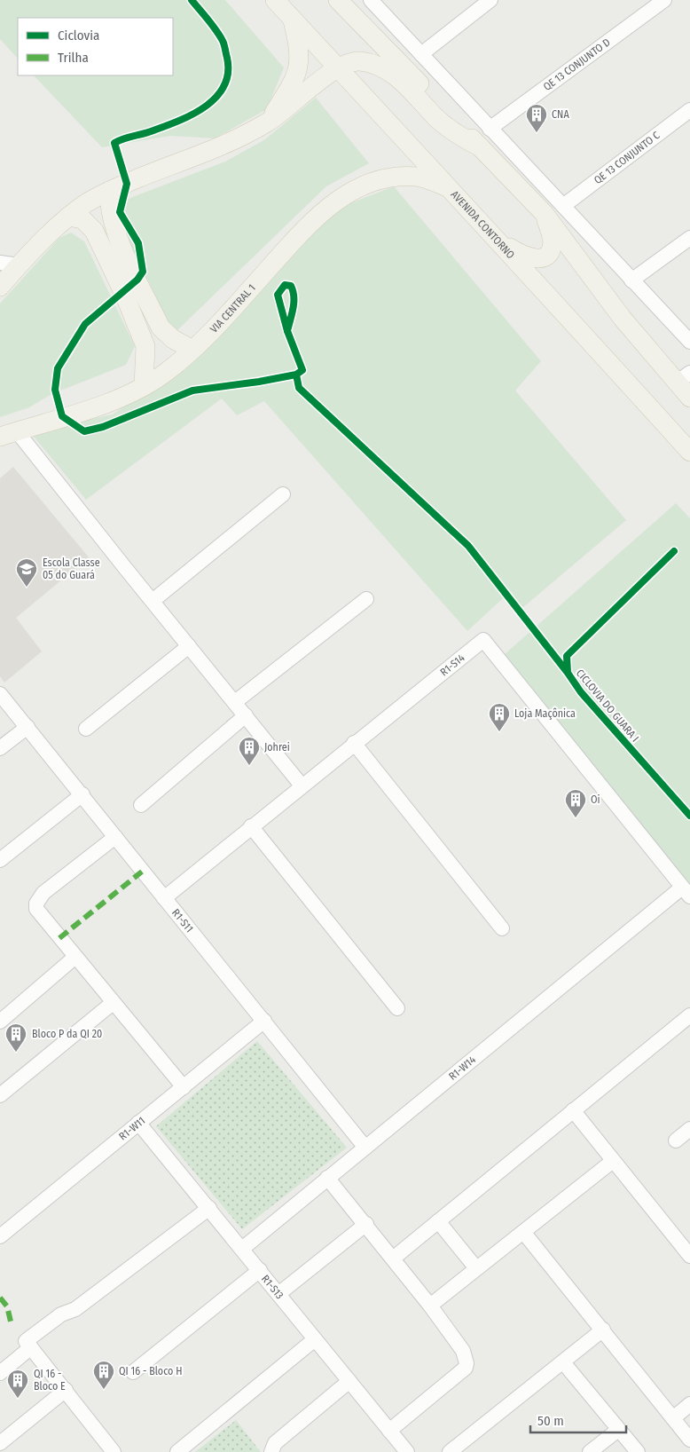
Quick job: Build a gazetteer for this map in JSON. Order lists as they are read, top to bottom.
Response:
{
  "streets": {
    "main road": ["AVENIDA CONTORNO", "VIA CENTRAL 1"],
    "street": [
      "QE 13 CONJUNTO D",
      "QE 13 CONJUNTO C",
      "R1-S14",
      "R1-S11",
      "R1-W14",
      "R1-W11",
      "R1-S13"
    ],
    "cycle path": ["CICLOVIA DO GUARA I"]
  },
  "crossings": [
    ["AVENIDA CONTORNO", "VIA CENTRAL 1"],
    ["R1-S14", "R1-S11"],
    ["R1-S14", "R1-W14"],
    ["R1-S11", "R1-W14"],
    ["R1-S11", "R1-W11"],
    ["R1-W14", "R1-S13"],
    ["R1-W11", "R1-S13"]
  ],
  "places": {
    "building": [
      "CNA",
      "Loja Maçônica",
      "Johrei",
      "Oi",
      "Bloco P da QI 20",
      "QI 16 - Bloco H",
      "QI 16 - Bloco E"
    ],
    "school or university": ["Escola Classe 05 do Guará"]
  },
  "legend": ["Ciclovia", "Trilha"],
  "scale_bar": "50 m"
}
